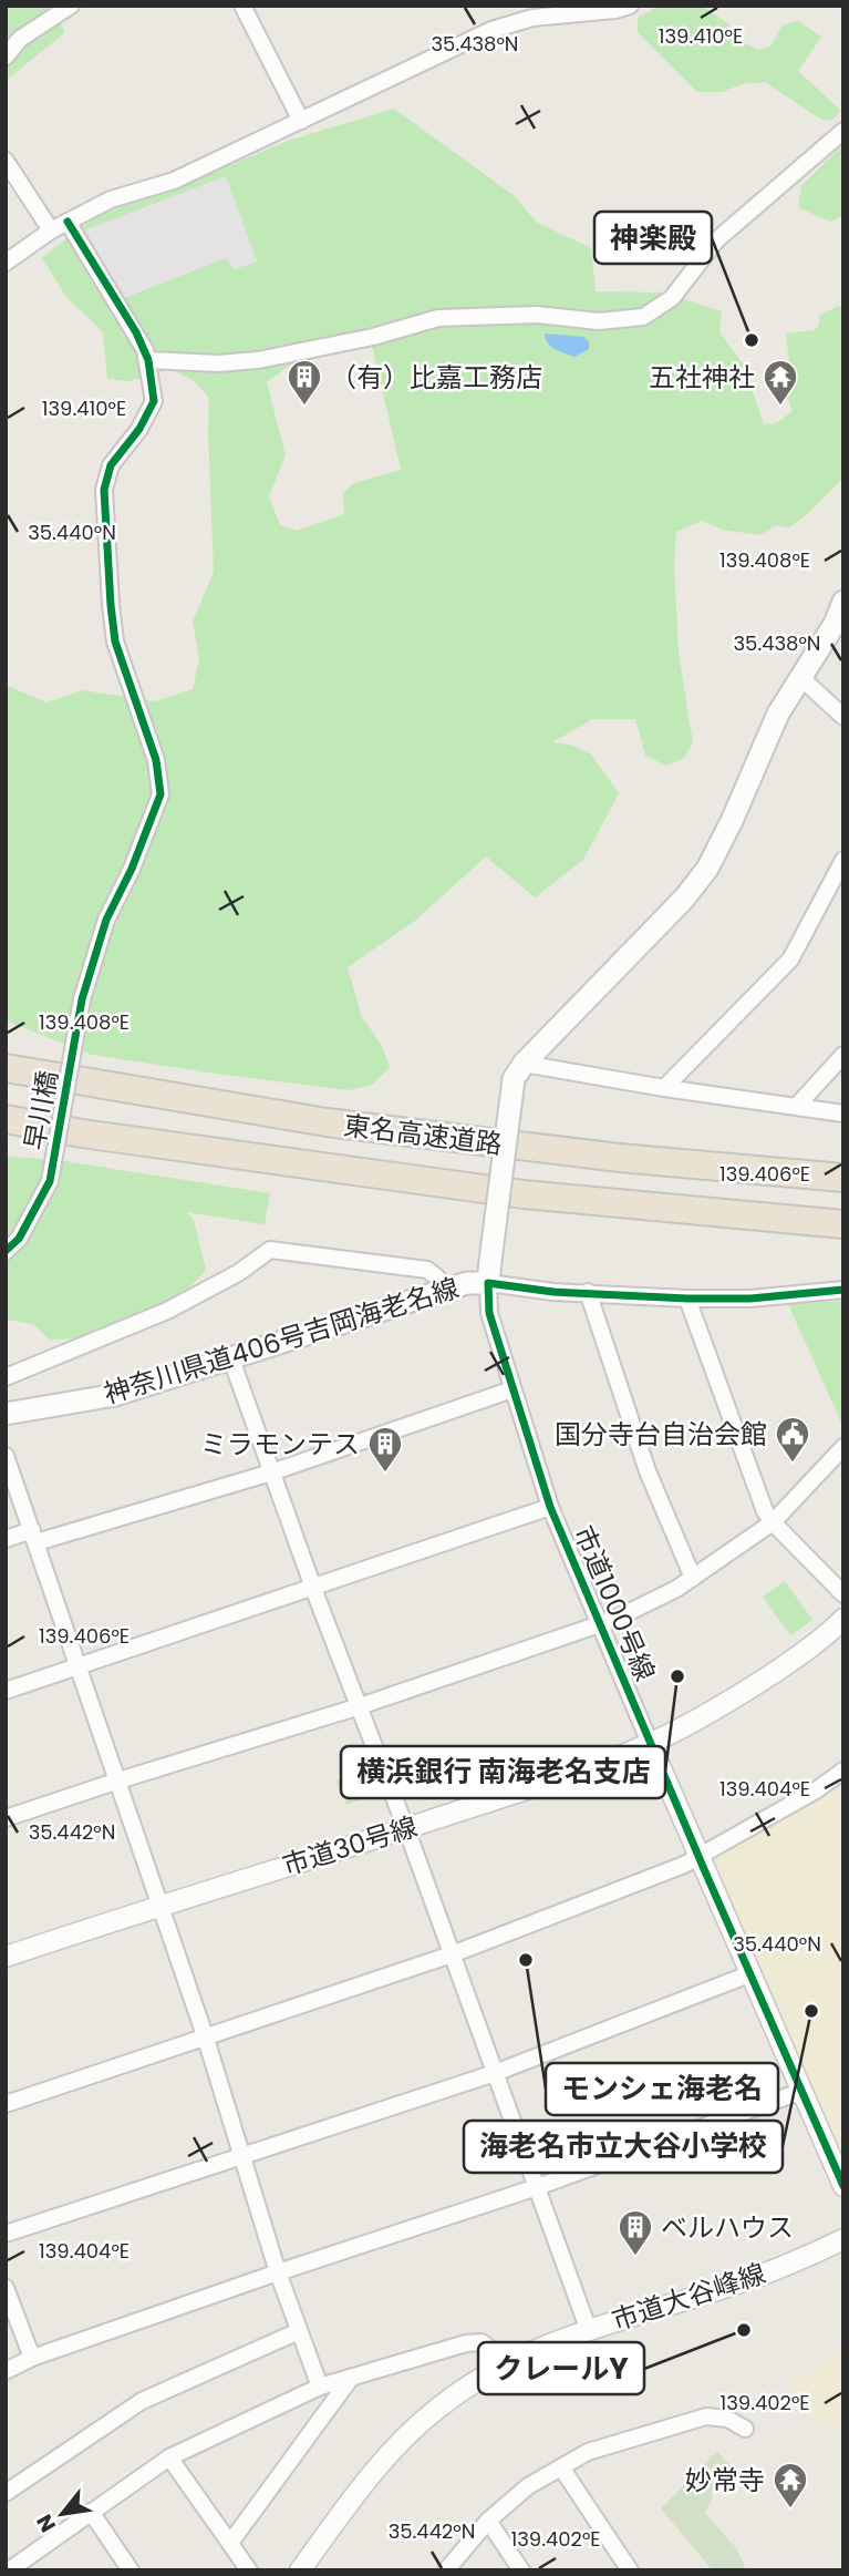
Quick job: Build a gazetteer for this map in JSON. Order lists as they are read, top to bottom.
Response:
{
  "streets": {
    "highway": ["東名高速道路"],
    "main road": ["神奈川県道406号吉岡海老名線"],
    "street": [
      "早川橋",
      "市道1000号線",
      "市道30号線",
      "市道大谷峰線"
    ]
  },
  "crossings": [
    ["神奈川県道406号吉岡海老名線", "市道1000号線"],
    ["市道1000号線", "市道30号線"]
  ],
  "places": {
    "other": [
      "神楽殿",
      "横浜銀行 南海老名支店",
      "モンシェ海老名",
      "海老名市立大谷小学校",
      "クレールY"
    ],
    "building": ["（有）比嘉工務店", "ミラモンテス", "ベルハウス"],
    "temple": ["五社神社", "妙常寺"],
    "public building": ["国分寺台自治会館"]
  },
  "north": "bottom left",
  "coordinates": [
    "139.410°E",
    "35.438°N",
    "35.440°N",
    "139.408°E",
    "139.406°E",
    "139.404°E",
    "35.442°N",
    "139.402°E"
  ]
}
